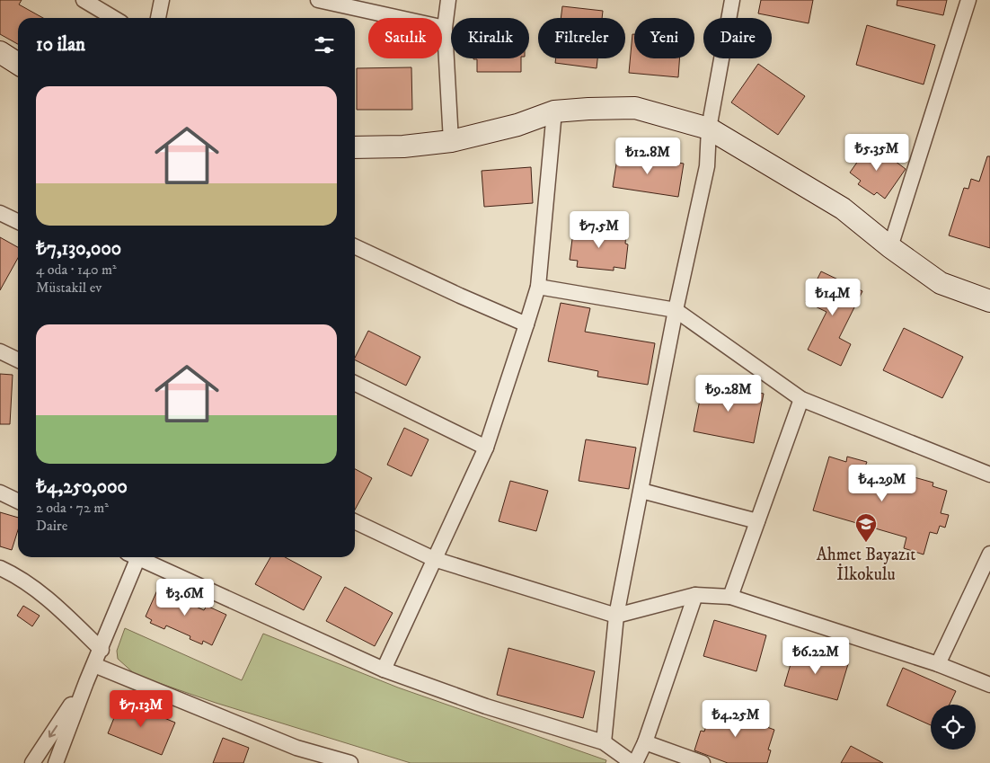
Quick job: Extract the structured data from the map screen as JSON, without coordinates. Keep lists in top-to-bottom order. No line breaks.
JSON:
{"places":{"school or university":["Ahmet Bayazıt İlkokulu"]},"page":{"chip":["Satılık","Kiralık","Filtreler","Yeni","Daire"],"heading":"10 ilan","list":[{"name":"₺7,130,000","note":"4 oda · 140 m² · Müstakil ev"},{"name":"₺4,250,000","note":"2 oda · 72 m² · Daire"}],"price":["₺5.35M","₺12.8M","₺7.5M","₺14M","₺9.28M","₺4.29M","₺3.6M","₺6.22M","₺7.13M","₺4.25M"]}}
